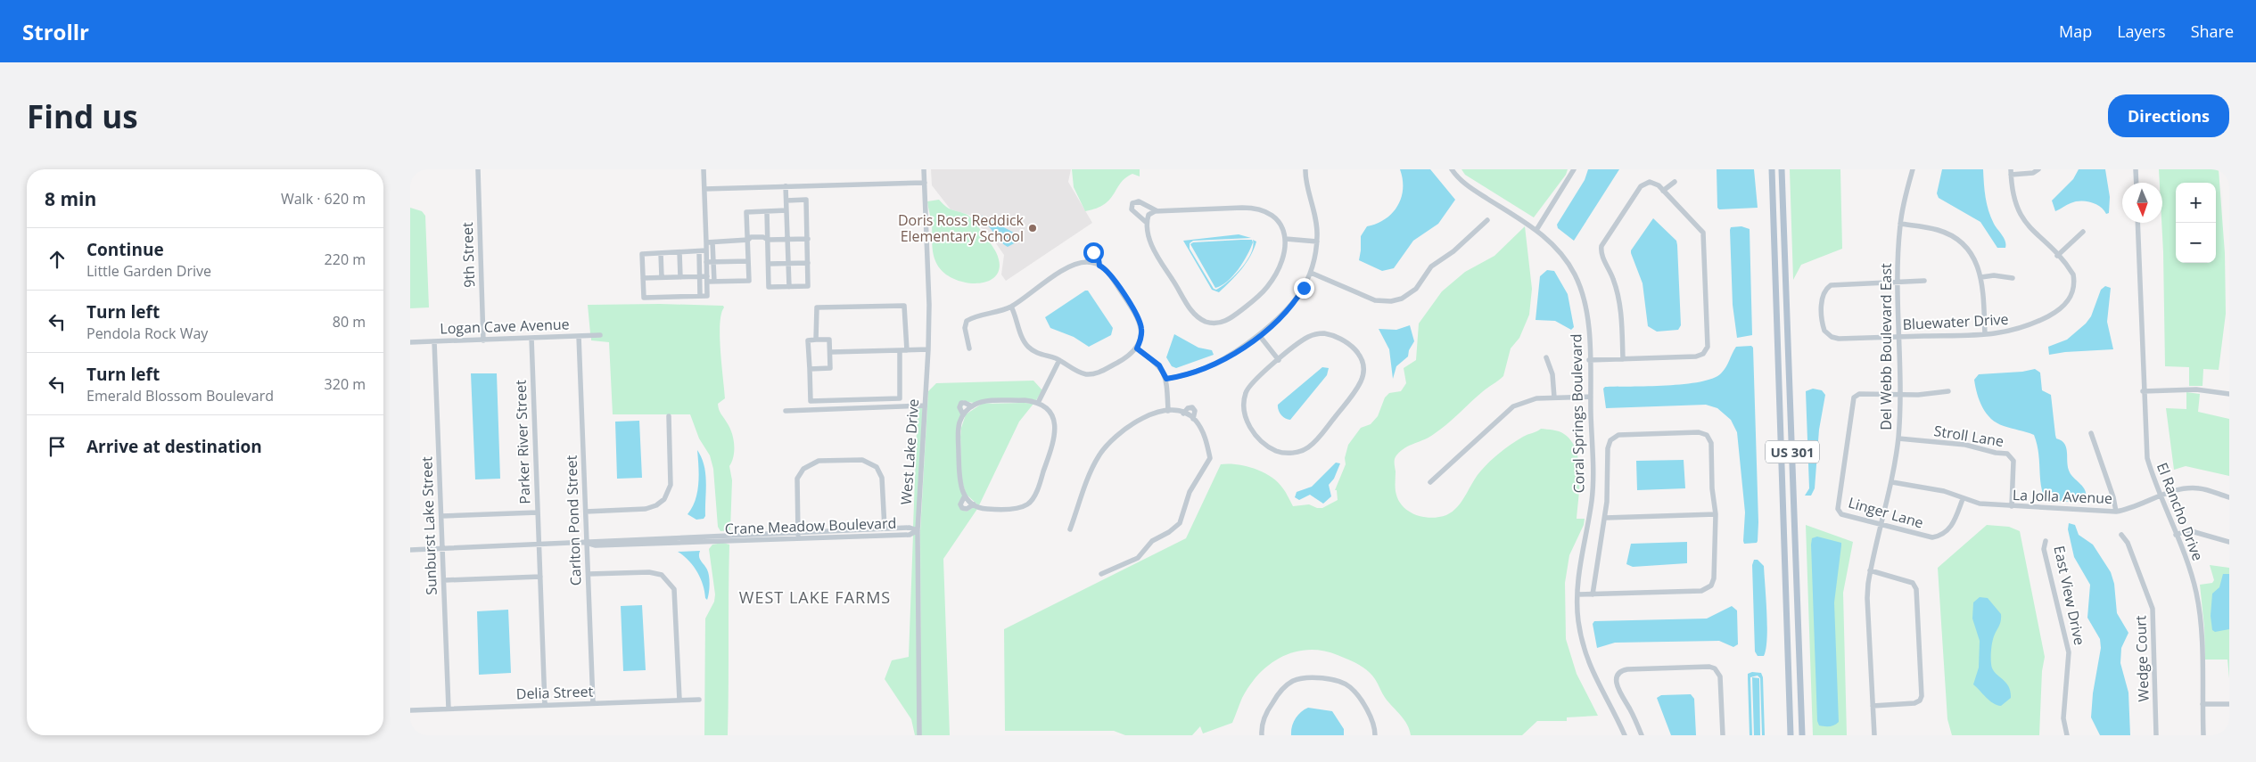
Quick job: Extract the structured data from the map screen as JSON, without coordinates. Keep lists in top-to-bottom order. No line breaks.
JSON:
{"streets":{"main road":["US 301"],"street":["9th Street","Bluewater Drive","Logan Cave Avenue","Del Webb Boulevard East","Coral Springs Boulevard","Stroll Lane","Parker River Street","West Lake Drive","La Jolla Avenue","El Rancho Drive","Linger Lane","Carlton Pond Street","Sunburst Lake Street","Crane Meadow Boulevard","East View Drive","Wedge Court","Delia Street"]},"crossings":[["9th Street","Logan Cave Avenue"],["Bluewater Drive","Del Webb Boulevard East"],["Logan Cave Avenue","Parker River Street"],["Logan Cave Avenue","Carlton Pond Street"],["Logan Cave Avenue","Sunburst Lake Street"],["Del Webb Boulevard East","Stroll Lane"],["Del Webb Boulevard East","La Jolla Avenue"],["Del Webb Boulevard East","Linger Lane"],["Stroll Lane","La Jolla Avenue"],["Parker River Street","Crane Meadow Boulevard"],["Parker River Street","Delia Street"],["West Lake Drive","Crane Meadow Boulevard"],["La Jolla Avenue","El Rancho Drive"],["La Jolla Avenue","Linger Lane"],["Carlton Pond Street","Crane Meadow Boulevard"],["Carlton Pond Street","Delia Street"],["Sunburst Lake Street","Crane Meadow Boulevard"],["Sunburst Lake Street","Delia Street"]],"districts":["WEST LAKE FARMS"],"places":["Doris Ross Reddick Elementary School"],"north":"bottom","page":{"header":"Strollr","nav":["Map","Layers","Share"],"buttons":"Directions","title":"Find us","heading":["8 min","Walk · 620 m"],"map_buttons":["+","−"],"list":[["Continue","Little Garden Drive","220 m"],["Turn left","Pendola Rock Way","80 m"],["Turn left","Emerald Blossom Boulevard","320 m"],"Arrive at destination"]}}
